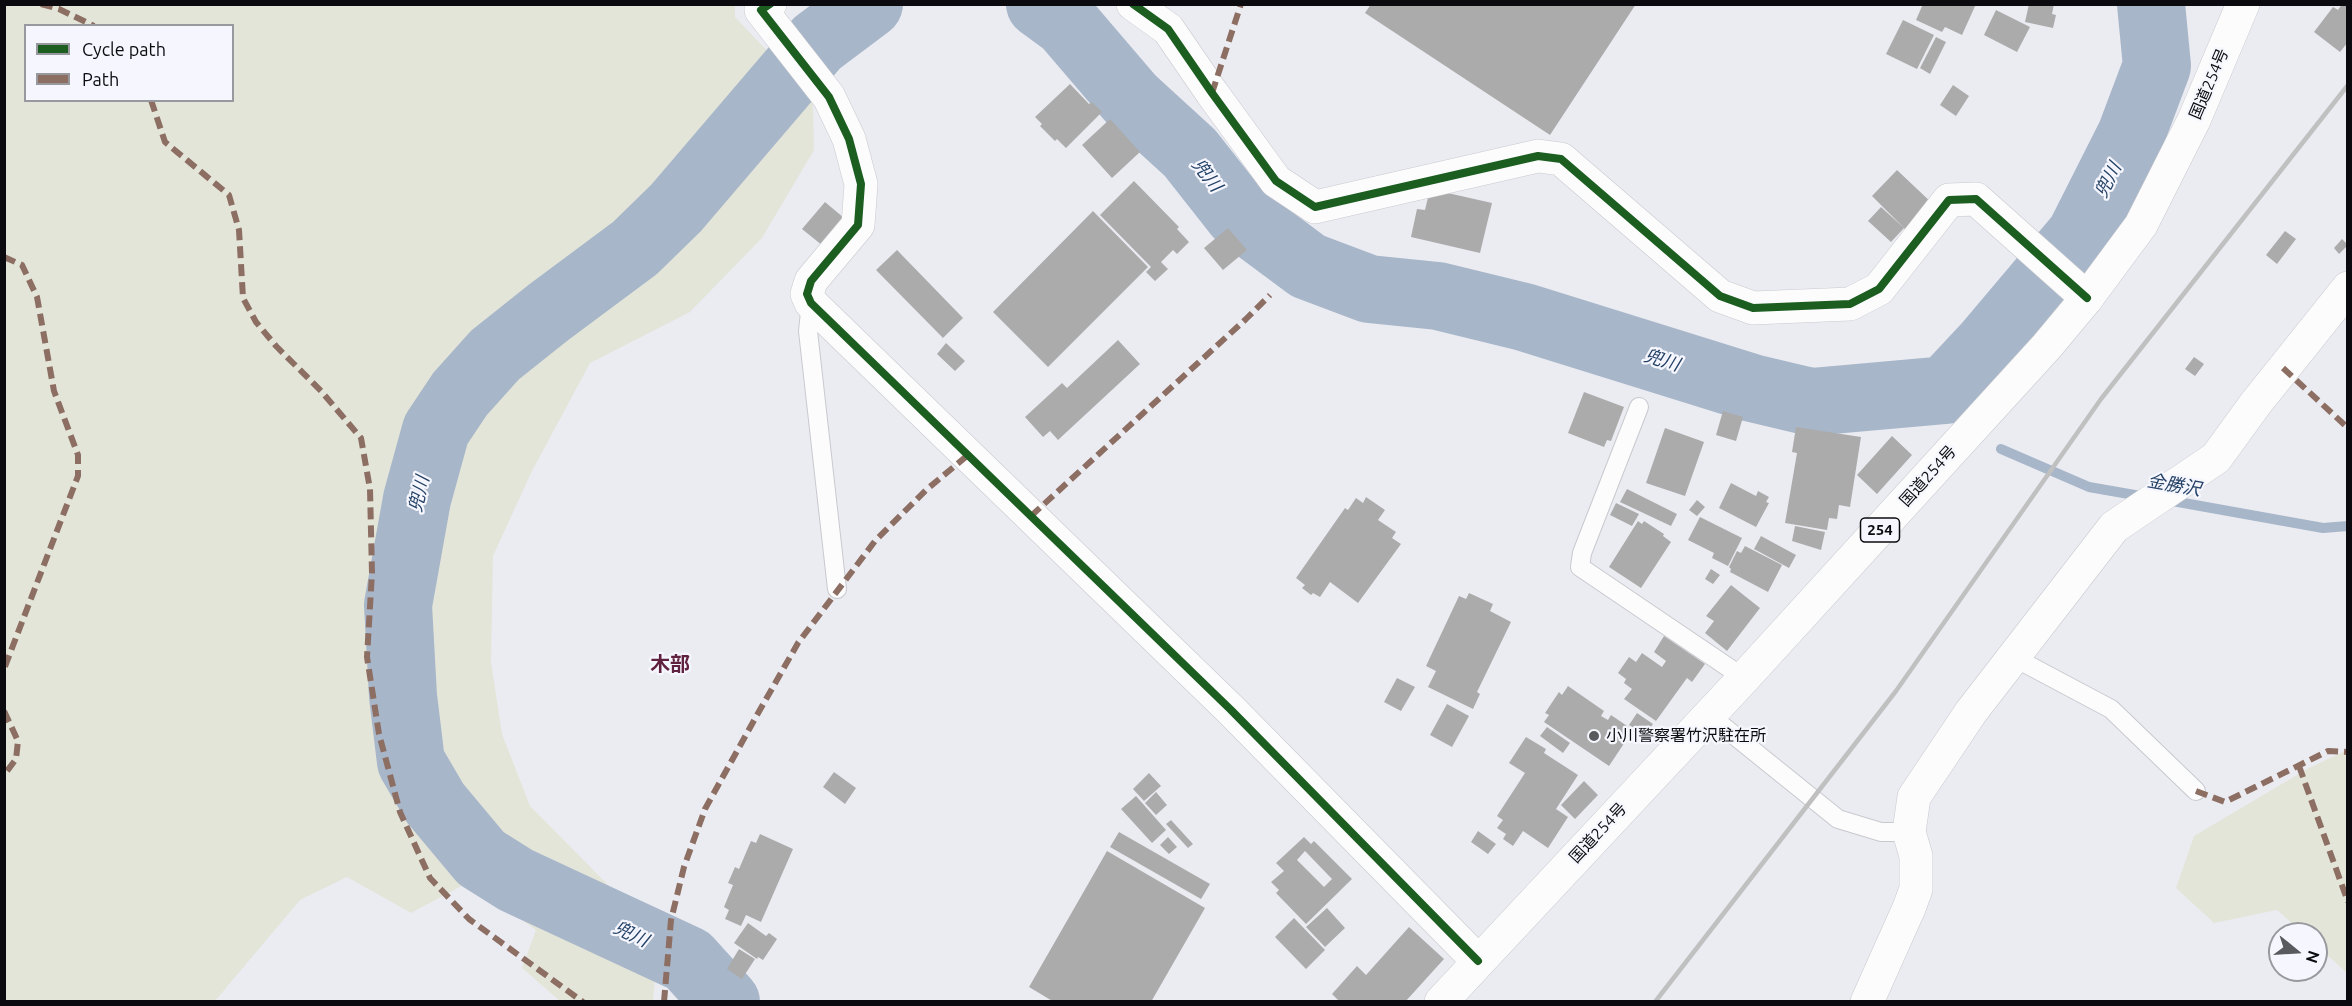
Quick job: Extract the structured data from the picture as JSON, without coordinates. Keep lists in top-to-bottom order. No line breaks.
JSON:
{"streets":{"main road":["国道254号","254"]},"districts":["木部"],"water":["兜川","金勝沢"],"places":["小川警察署竹沢駐在所"],"legend":["Cycle path","Path"],"north":"right"}
